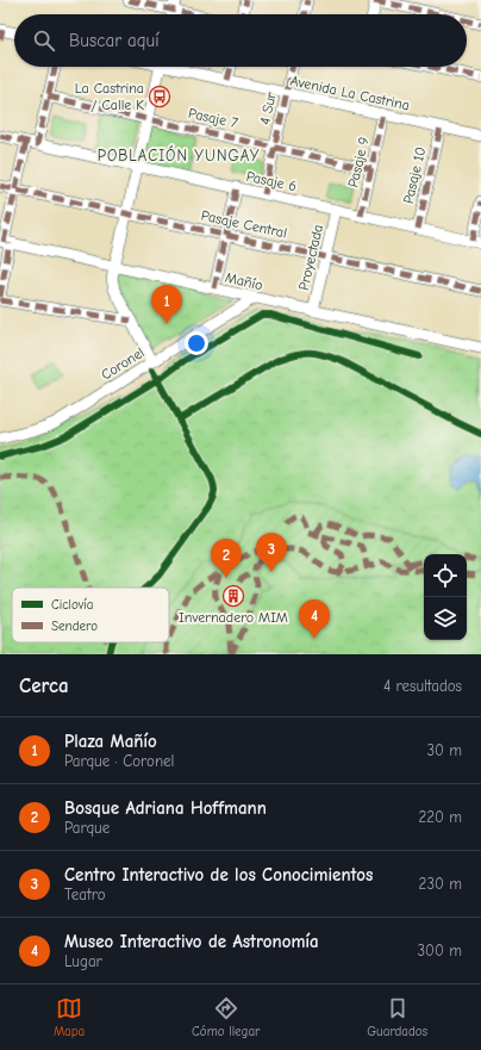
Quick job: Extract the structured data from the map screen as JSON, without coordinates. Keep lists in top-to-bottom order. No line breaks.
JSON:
{"streets":{"street":["Avenida La Castrina","4 Sur","Pasaje 7","Pasaje 9","Pasaje 10","Pasaje 6","Pasaje Central","Proyectada","Mañío","Coronel"]},"crossings":[["Avenida La Castrina","4 Sur"],["Avenida La Castrina","Pasaje 9"],["Avenida La Castrina","Pasaje 10"],["4 Sur","Pasaje 7"],["4 Sur","Pasaje 6"],["Pasaje 7","Pasaje 9"],["Pasaje 9","Pasaje 6"],["Pasaje 10","Pasaje 6"],["Pasaje 6","Proyectada"],["Pasaje Central","Proyectada"],["Proyectada","Mañío"],["Mañío","Coronel"]],"districts":["POBLACIÓN YUNGAY"],"places":{"bus stop":["La Castrina / Calle K"],"building":["Invernadero MIM"]},"legend":["Ciclovía","Sendero"],"page":{"search":"Buscar aquí","pins":["1","3","2","4"],"heading":["Cerca","4 resultados"],"list":[{"mark":"1","name":"Plaza Mañío","note":"Parque · Coronel","value":"30 m"},{"mark":"2","name":"Bosque Adriana Hoffmann","note":"Parque","value":"220 m"},{"mark":"3","name":"Centro Interactivo de los Conocimientos","note":"Teatro","value":"230 m"},{"mark":"4","name":"Museo Interactivo de Astronomía","note":"Lugar","value":"300 m"}],"nav":["Mapa","Cómo llegar","Guardados"]}}
